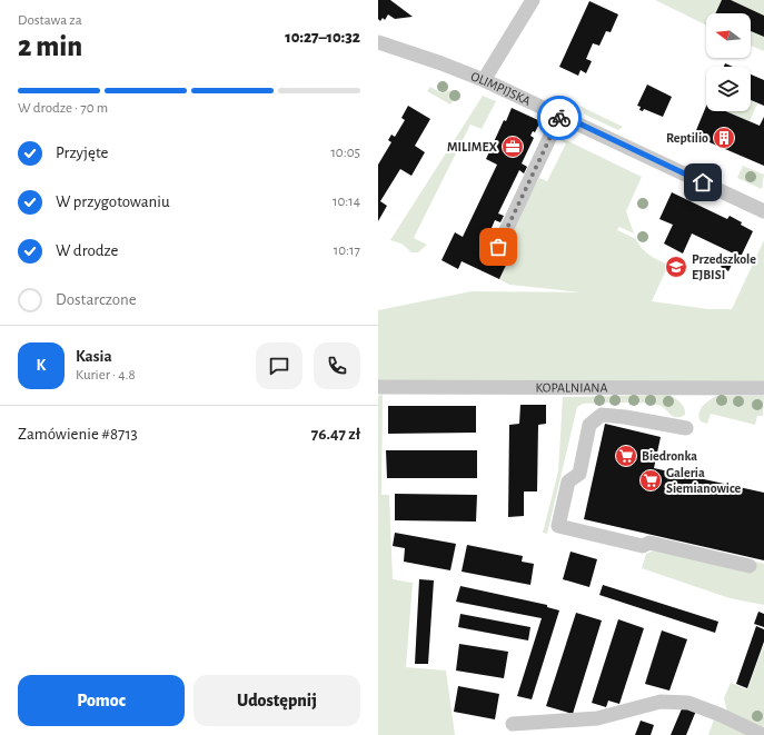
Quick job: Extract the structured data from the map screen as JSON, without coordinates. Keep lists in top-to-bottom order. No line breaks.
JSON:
{"streets":{"street":["OLIMPIJSKA","KOPALNIANA"]},"places":{"building":["Reptilio"],"office":["MILIMEX"],"school or university":["Przedszkole EJBISI"],"supermarket":["Biedronka","Galeria Siemianowice"]},"north":"left","page":{"heading":["2 min","Dostawa za","10:27–10:32"],"panel":["Kasia","Kurier · 4.8","Zamówienie #8713","76.47 zł"],"bar":"W drodze · 70 m","list":[["Przyjęte","10:05"],["W przygotowaniu","10:14"],["W drodze","10:17"],"Dostarczone"],"round":"K","buttons":["Pomoc","Udostępnij"]}}
